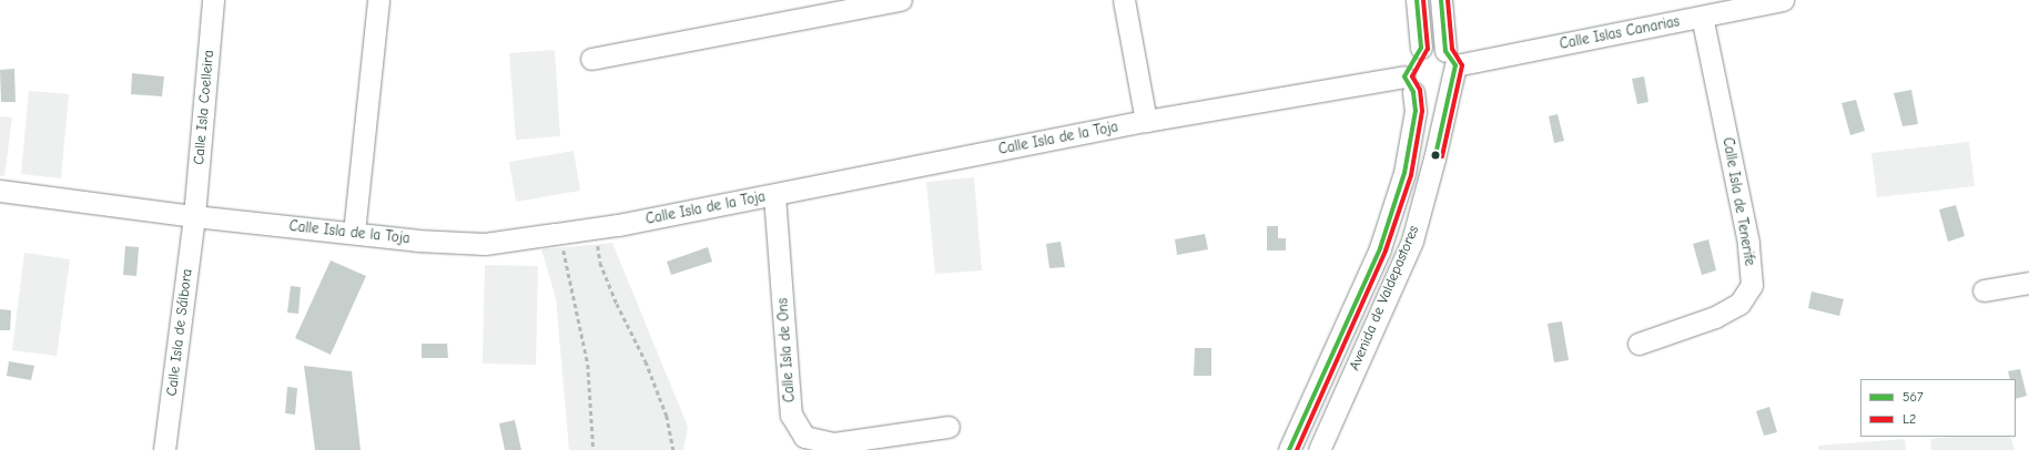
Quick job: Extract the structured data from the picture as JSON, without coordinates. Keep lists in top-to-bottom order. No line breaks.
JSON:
{"streets":{"street":["Calle Islas Canarias","Calle Isla Coelleira","Calle Isla de la Toja","Calle Isla de Tenerife","Avenida de Valdepastores","Calle Isla de Sálbora","Calle Isla de Ons"]},"crossings":[["Calle Islas Canarias","Calle Isla de Tenerife"],["Calle Islas Canarias","Avenida de Valdepastores"],["Calle Isla Coelleira","Calle Isla de la Toja"],["Calle Isla Coelleira","Calle Isla de Sálbora"],["Calle Isla de la Toja","Avenida de Valdepastores"],["Calle Isla de la Toja","Calle Isla de Sálbora"],["Calle Isla de la Toja","Calle Isla de Ons"]],"lines":["transit line 567","transit line L2"],"legend":["567","L2"]}
